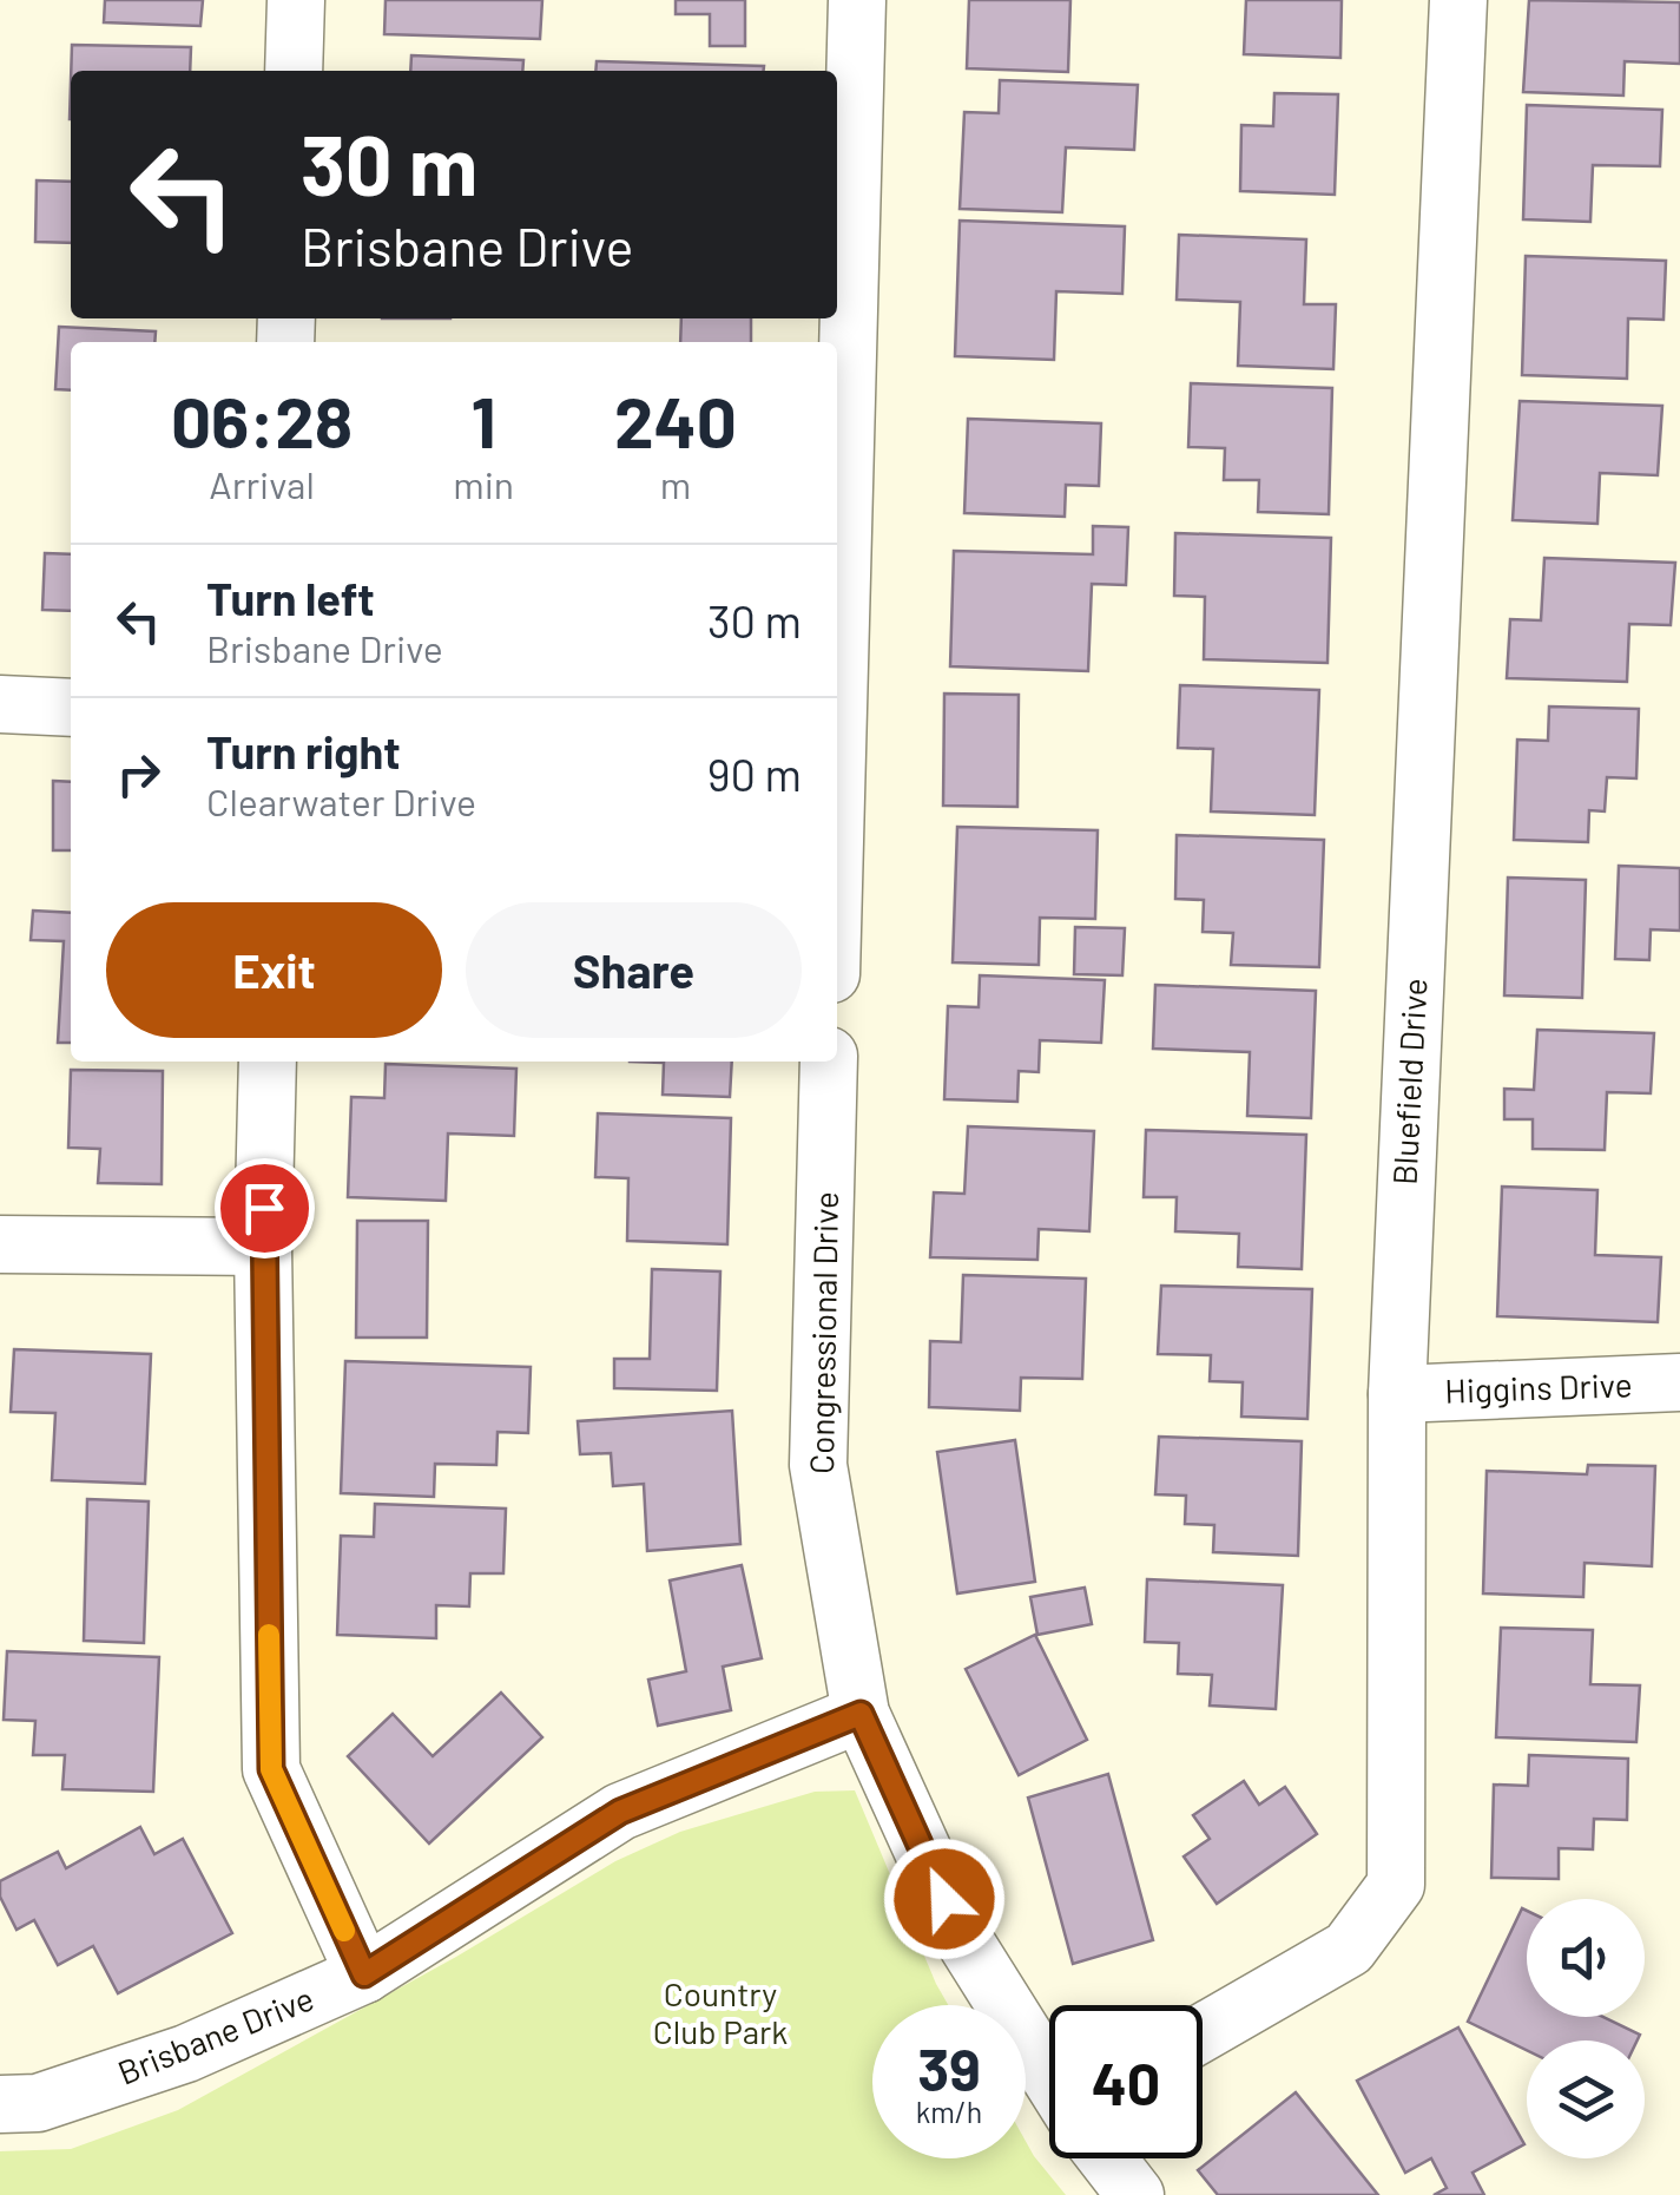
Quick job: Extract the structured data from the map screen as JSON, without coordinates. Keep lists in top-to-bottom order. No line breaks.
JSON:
{"streets":{"street":["Bluefield Drive","Congressional Drive","Higgins Drive","Brisbane Drive"]},"crossings":[["Bluefield Drive","Higgins Drive"],["Congressional Drive","Brisbane Drive"]],"parks":["Country Club Park"],"page":{"turn":["30 m","Brisbane Drive"],"eta":["06:28","Arrival","1","min","240","m"],"list":[{"name":"Turn left","note":"Brisbane Drive","value":"30 m"},{"name":"Turn right","note":"Clearwater Drive","value":"90 m"}],"buttons":["Exit","Share"],"speed":"39 km/h","limit":"40"}}
